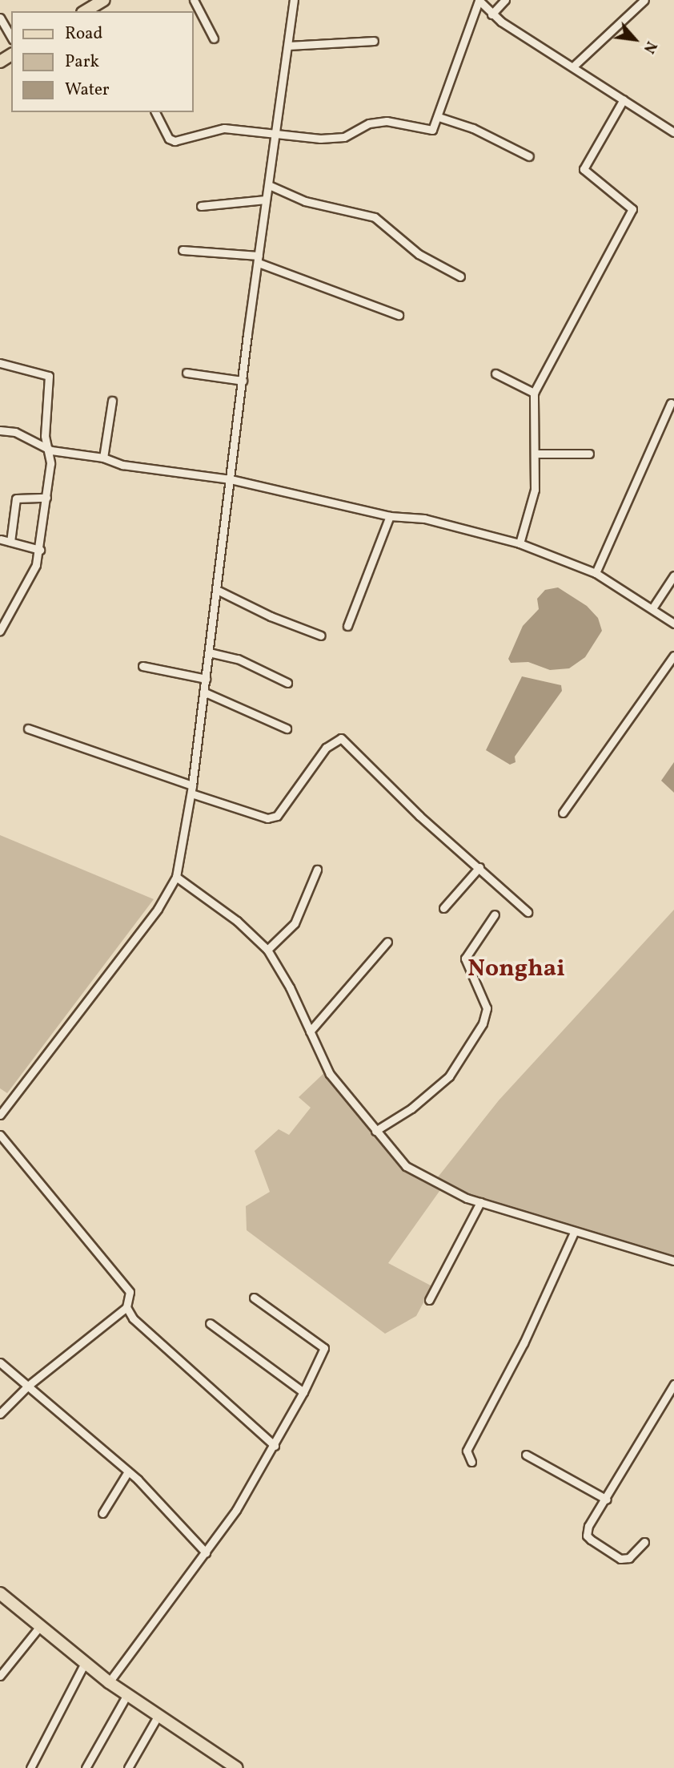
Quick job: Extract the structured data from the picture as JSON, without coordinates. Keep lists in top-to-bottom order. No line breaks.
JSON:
{"districts":["Nonghai"],"legend":["Road","Park","Water"],"north":"bottom right"}
